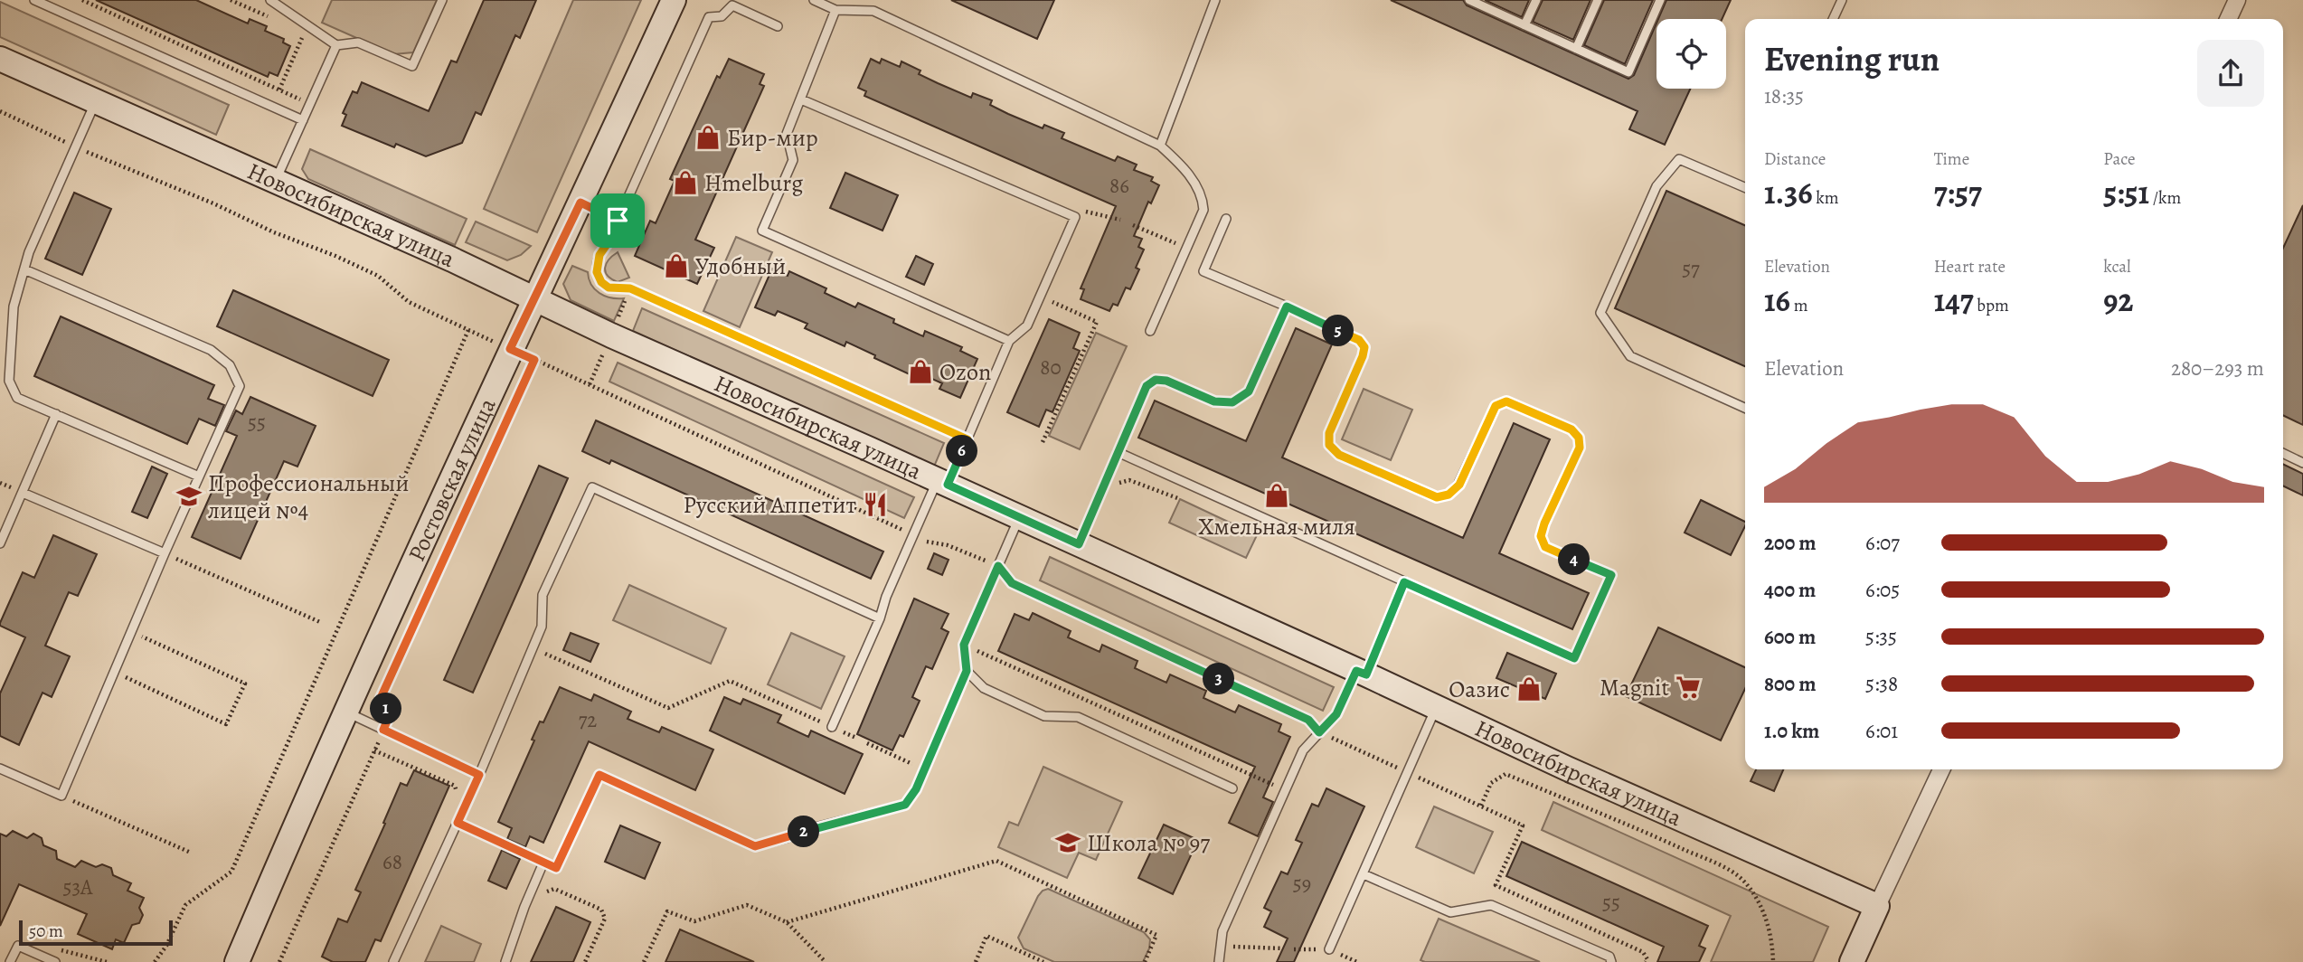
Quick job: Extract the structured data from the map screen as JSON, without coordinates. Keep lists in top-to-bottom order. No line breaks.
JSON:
{"streets":{"street":["Новосибирская улица","Ростовская улица"]},"crossings":[["Новосибирская улица","Ростовская улица"]],"places":{"shop":["Бир-мир","Hmelburg","Удобный","Ozon","Хмельная миля","Оазис"],"school or university":["Профессиональный лицей №4","Школа № 97"],"restaurant":["Русский Аппетит"],"supermarket":["Magnit"]},"house_numbers":["86","57","80","55","72","68","59","53А","55"],"scale_bar":"50 m","page":{"heading":["Evening run","18:35"],"stats":[["Distance","1.36 km"],["Time","7:57"],["Pace","5:51 /km"],["Elevation","16 m"],["Heart rate","147 bpm"],["kcal","92"]],"pins":["5","6","4","3","1","2"],"chart":["Elevation","280–293 m"],"list":[{"name":"200 m","note":"6:07"},{"name":"400 m","note":"6:05"},{"name":"600 m","note":"5:35"},{"name":"800 m","note":"5:38"},{"name":"1.0 km","note":"6:01"}],"scale":"50 m"}}
